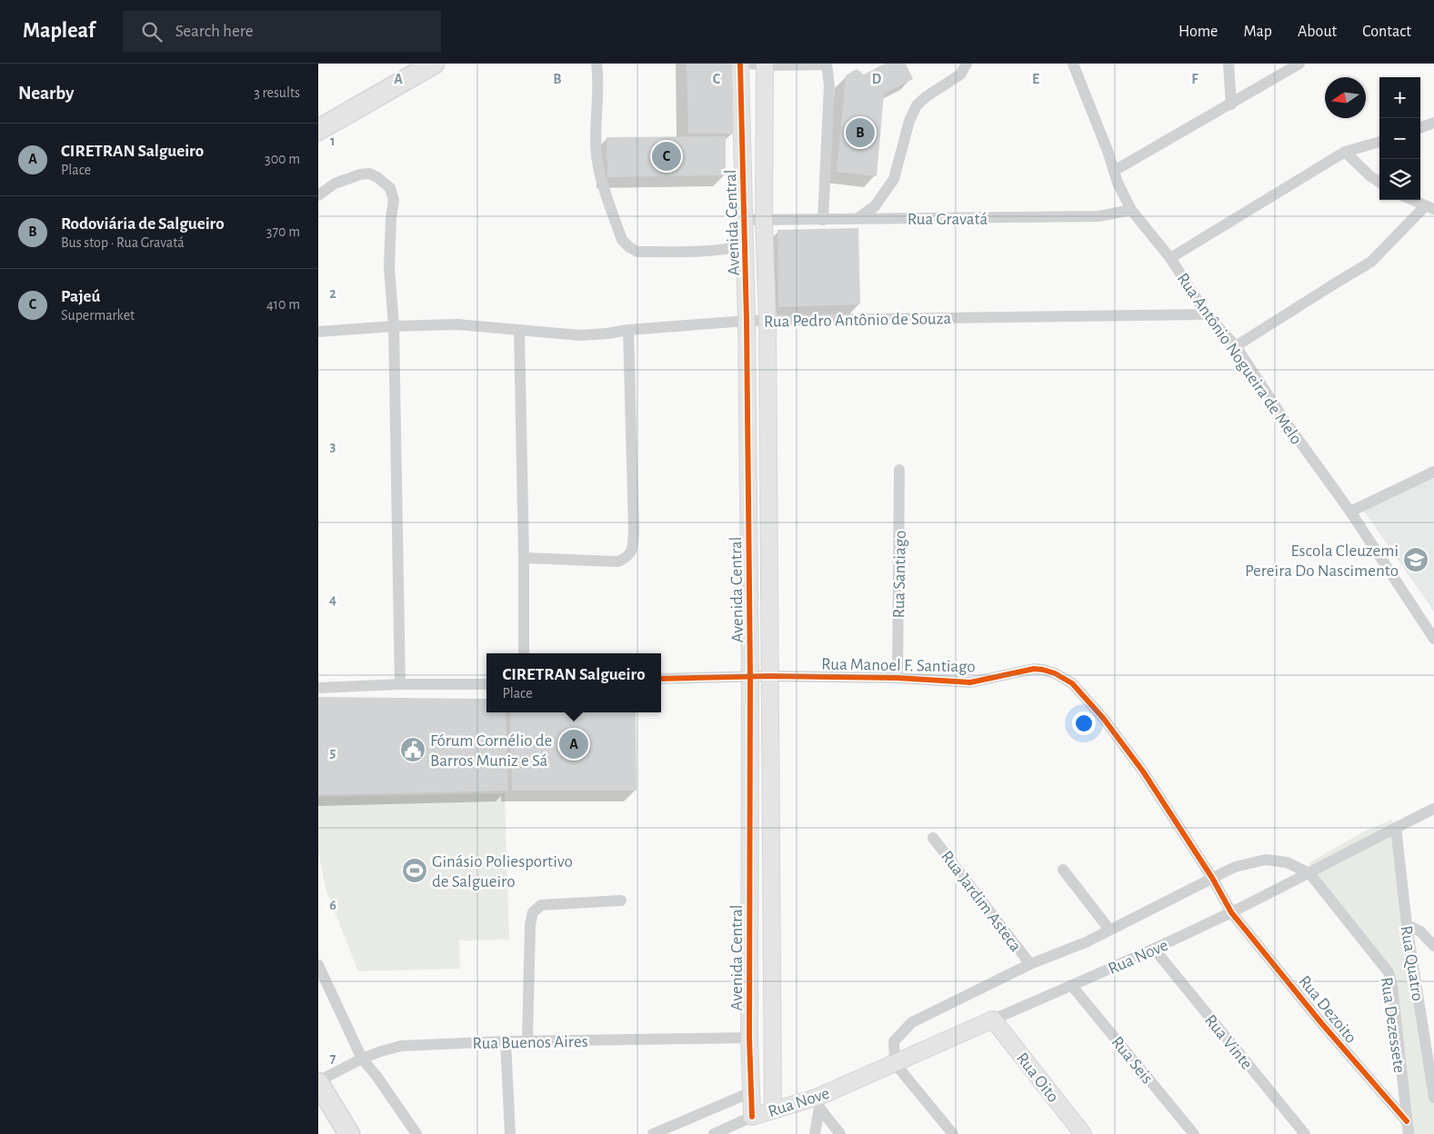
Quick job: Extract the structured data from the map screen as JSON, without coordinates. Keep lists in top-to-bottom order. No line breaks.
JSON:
{"streets":{"street":["Rua Gravatá","Avenida Central","Rua Pedro Antônio de Souza","Rua Antônio Nogueira de Melo","Rua Santiago","Rua Manoel F. Santiago","Rua Jardim Asteca","Rua Nove","Rua Quatro","Rua Dezoito","Rua Dezessete","Rua Buenos Aires","Rua Vinte","Rua Seis","Rua Oito"]},"crossings":[["Rua Gravatá","Avenida Central"],["Rua Gravatá","Rua Antônio Nogueira de Melo"],["Avenida Central","Rua Pedro Antônio de Souza"],["Avenida Central","Rua Manoel F. Santiago"],["Avenida Central","Rua Nove"],["Avenida Central","Rua Buenos Aires"],["Rua Pedro Antônio de Souza","Rua Antônio Nogueira de Melo"],["Rua Santiago","Rua Manoel F. Santiago"],["Rua Manoel F. Santiago","Rua Nove"],["Rua Manoel F. Santiago","Rua Dezoito"],["Rua Jardim Asteca","Rua Nove"],["Rua Nove","Rua Quatro"],["Rua Nove","Rua Dezoito"],["Rua Nove","Rua Dezessete"],["Rua Nove","Rua Vinte"],["Rua Nove","Rua Seis"],["Rua Nove","Rua Oito"],["Rua Dezoito","Rua Dezessete"]],"places":{"school or university":["Escola Cleuzemi Pereira Do Nascimento"],"public building":["Fórum Cornélio de Barros Muniz e Sá"],"sports":["Ginásio Poliesportivo de Salgueiro"]},"north":"left","page":{"header":"Mapleaf","search":"Search here","nav":["Home","Map","About","Contact"],"heading":["Nearby","3 results"],"map_buttons":["+","−"],"pins":["B","C","A"],"list":[{"mark":"A","name":"CIRETRAN Salgueiro","note":"Place","value":"300 m"},{"mark":"B","name":"Rodoviária de Salgueiro","note":"Bus stop · Rua Gravatá","value":"370 m"},{"mark":"C","name":"Pajeú","note":"Supermarket","value":"410 m"}],"popup":["CIRETRAN Salgueiro","Place"]},"grid":{"columns":["A","B","C","D","E","F"],"rows":["1","2","3","4","5","6","7"]}}
